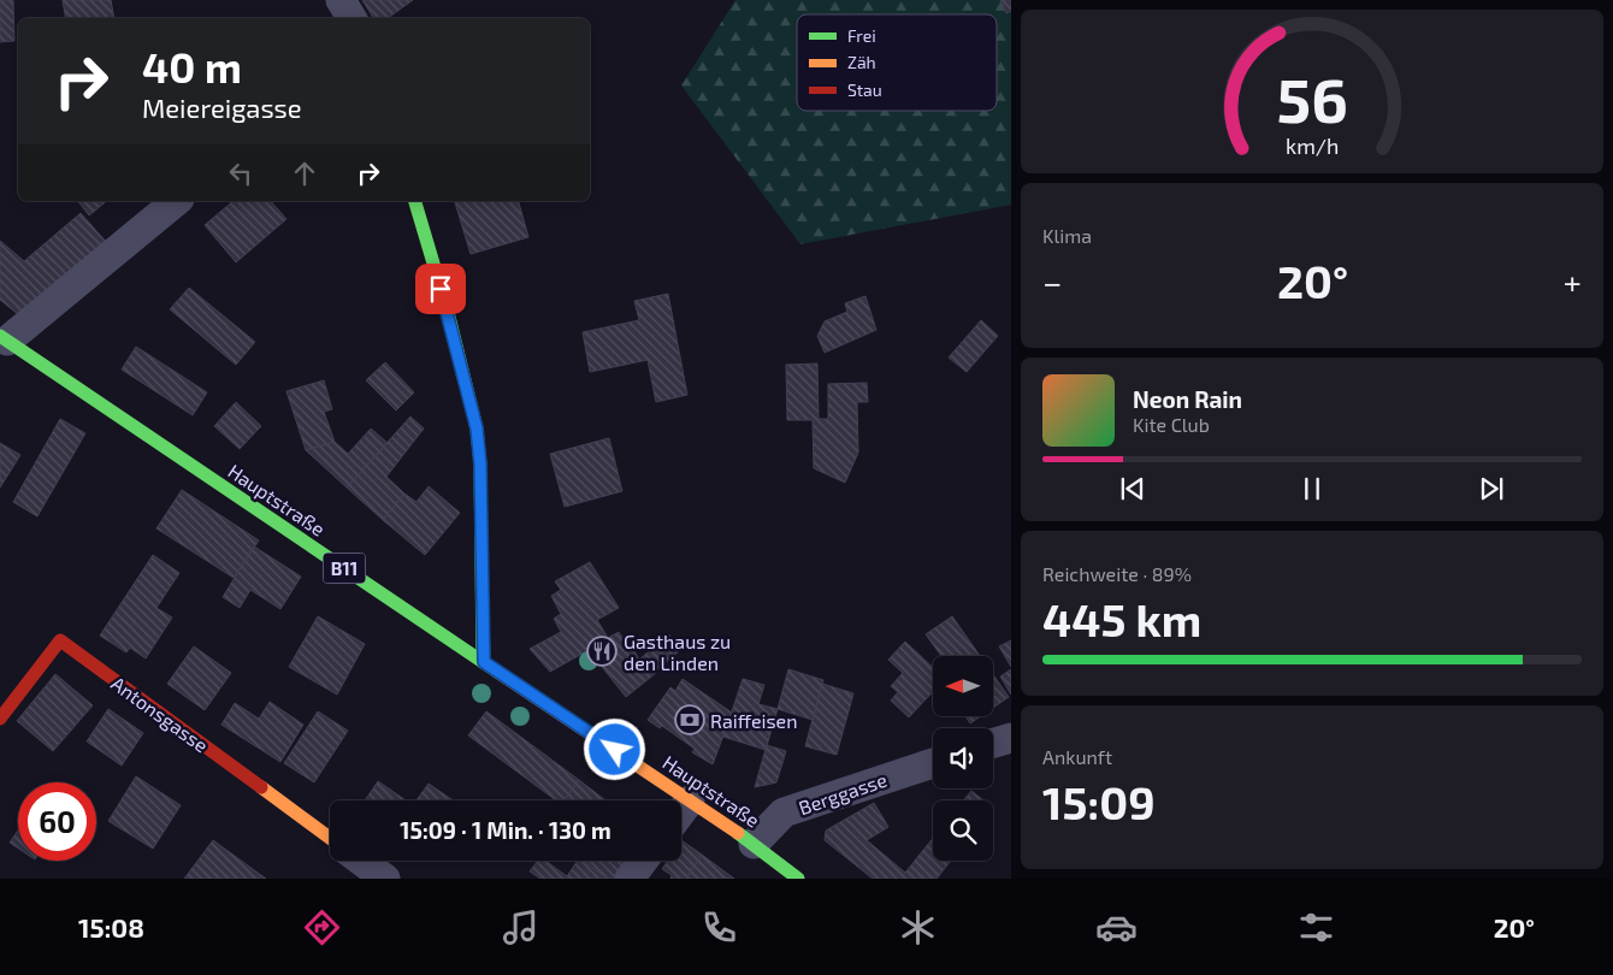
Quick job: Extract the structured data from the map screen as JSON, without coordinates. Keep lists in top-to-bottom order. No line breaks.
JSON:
{"streets":{"main road":["Hauptstraße","B11","Antonsgasse"],"street":["Berggasse"]},"crossings":[["Hauptstraße","Berggasse"]],"places":{"restaurant":["Gasthaus zu den Linden"],"bank":["Raiffeisen"]},"legend":["Frei","Zäh","Stau"],"north":"left","page":{"turn":["40 m","Meiereigasse"],"tile":["Klima",["Reichweite · 89%","445 km"],["Ankunft","15:09"]],"heat":["−","20°","+"],"song":["Neon Rain","Kite Club"],"limit":"60","trip":"15:09 · 1 Min. · 130 m","tabs":["15:08","20°"],"gauge":["56","km/h"]}}
